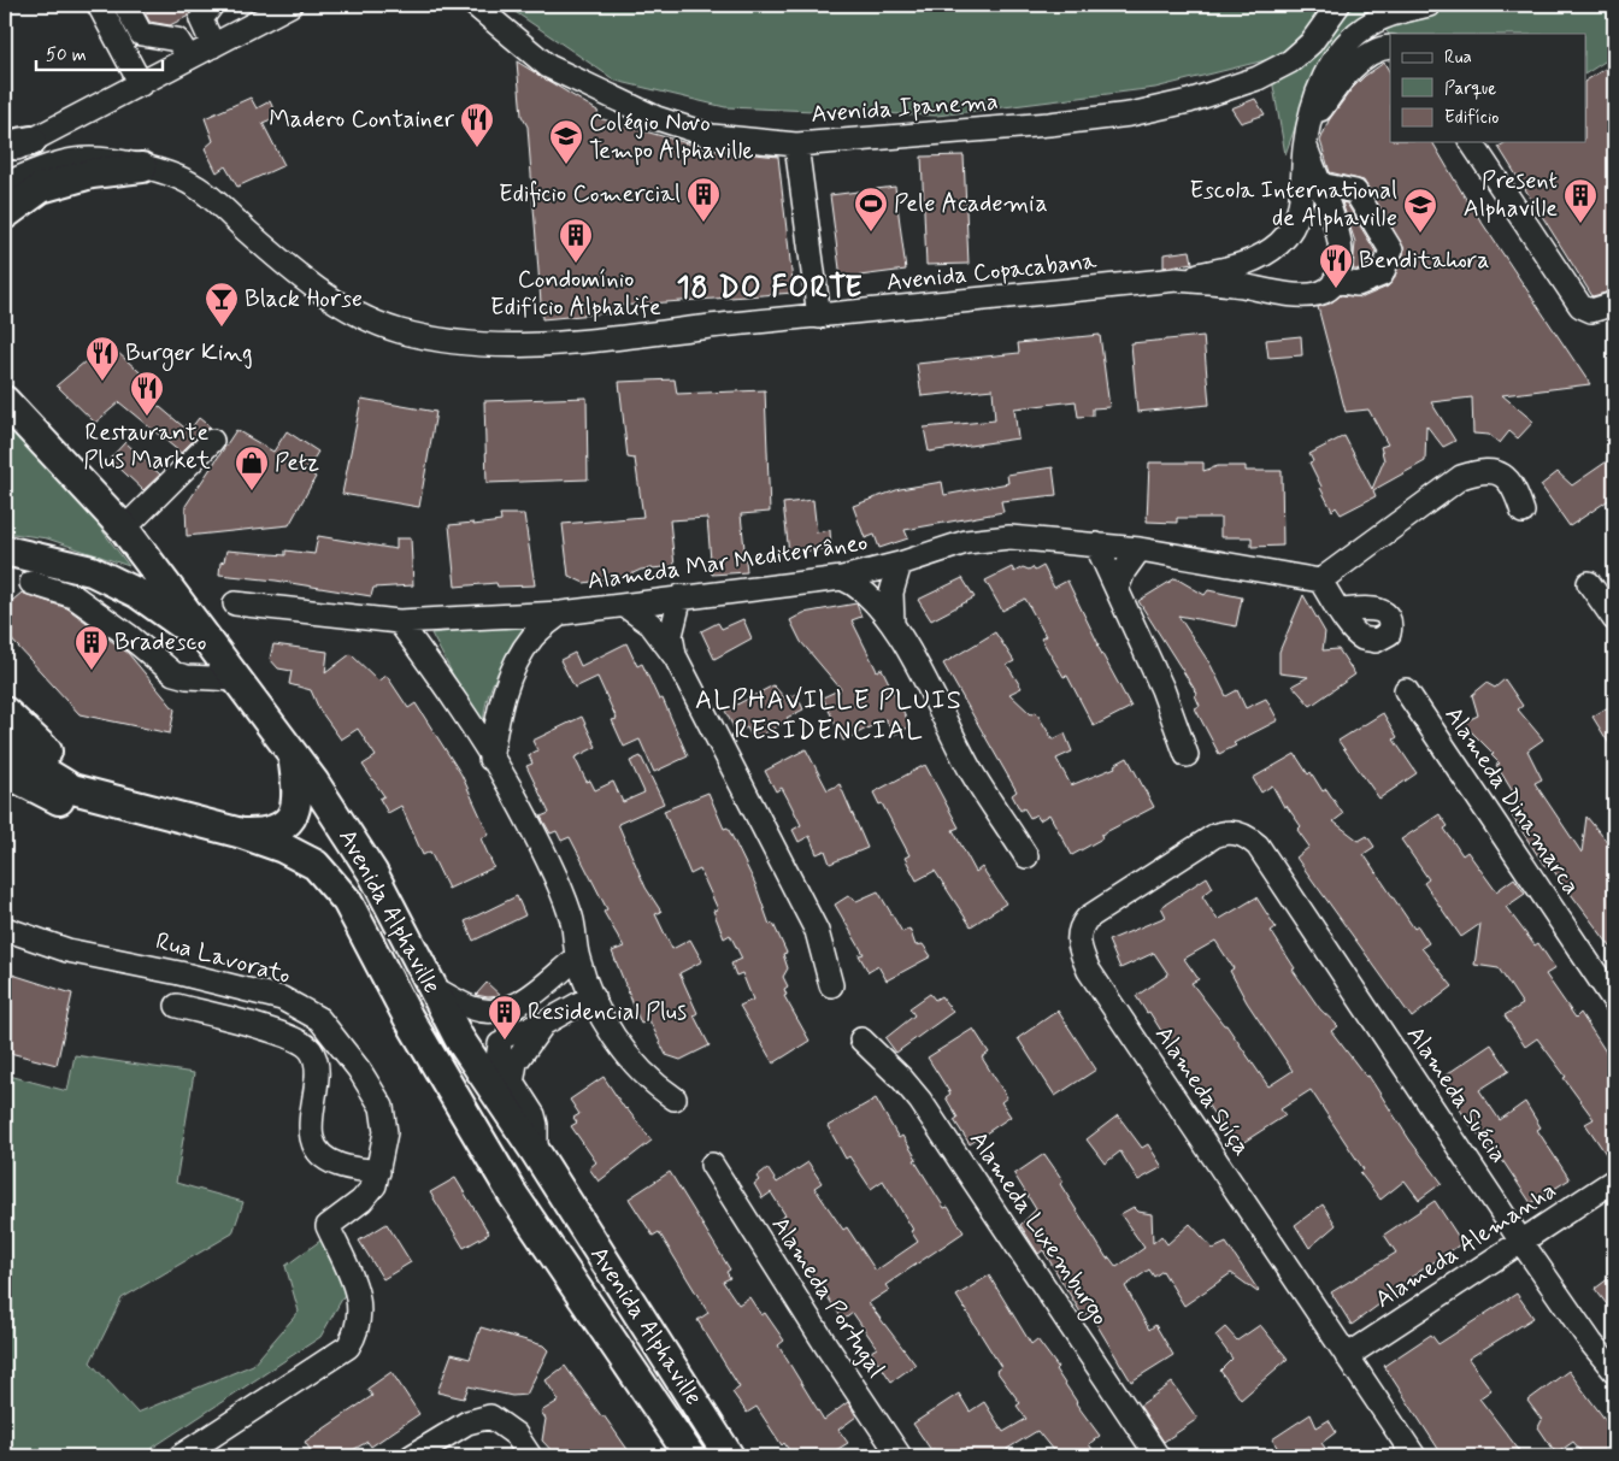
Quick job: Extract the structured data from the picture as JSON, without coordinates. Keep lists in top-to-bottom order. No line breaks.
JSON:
{"streets":{"main road":["Avenida Alphaville"],"street":["Avenida Ipanema","Avenida Copacabana","Alameda Mar Mediterrâneo","Alameda Dinamarca","Rua Lavorato","Alameda Suíça","Alameda Suécia","Alameda Luxemburgo","Alameda Alemanha","Alameda Portugal"]},"crossings":[["Alameda Suíça","Alameda Suécia"],["Alameda Suíça","Alameda Alemanha"],["Alameda Suécia","Alameda Alemanha"]],"districts":["18 DO FORTE","ALPHAVILLE PLUIS RESIDENCIAL"],"places":{"restaurant":["Madero Container","Benditahora","Burger King","Restaurante Plus Market"],"school or university":["Colégio Novo Tempo Alphaville","Escola International de Alphaville"],"building":["Edificio Comercial","Present Alphaville","Condomínio Edifício Alphalife","Bradesco","Residencial Plus"],"sports":["Pele Academia"],"bar":["Black Horse"],"shop":["Petz"]},"legend":["Rua","Parque","Edifício"],"scale_bar":"50 m"}
